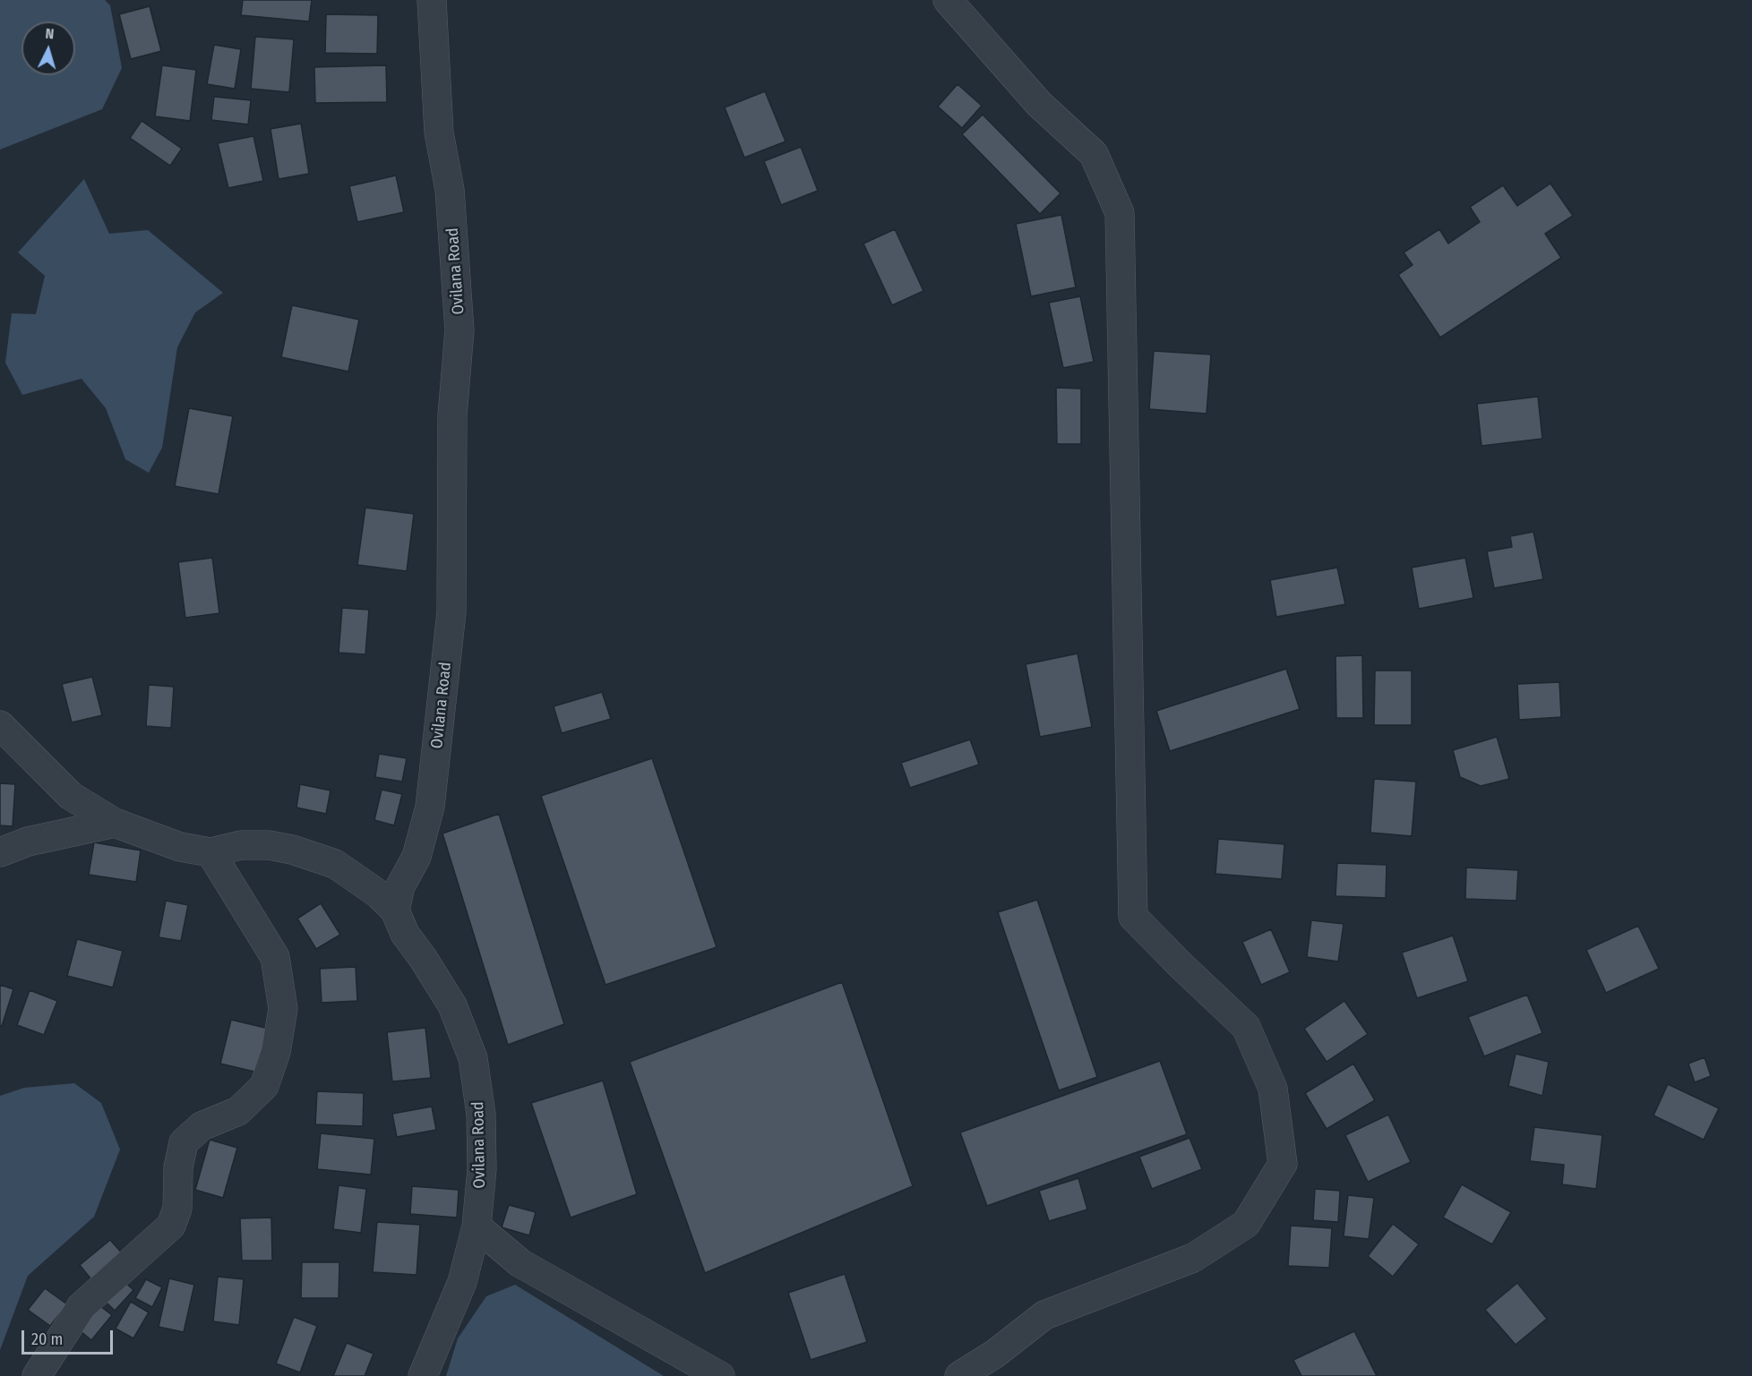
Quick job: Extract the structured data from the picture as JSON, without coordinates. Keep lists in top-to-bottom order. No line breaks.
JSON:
{"streets":{"street":["Ovilana Road"]},"scale_bar":"20 m","north":"top"}
